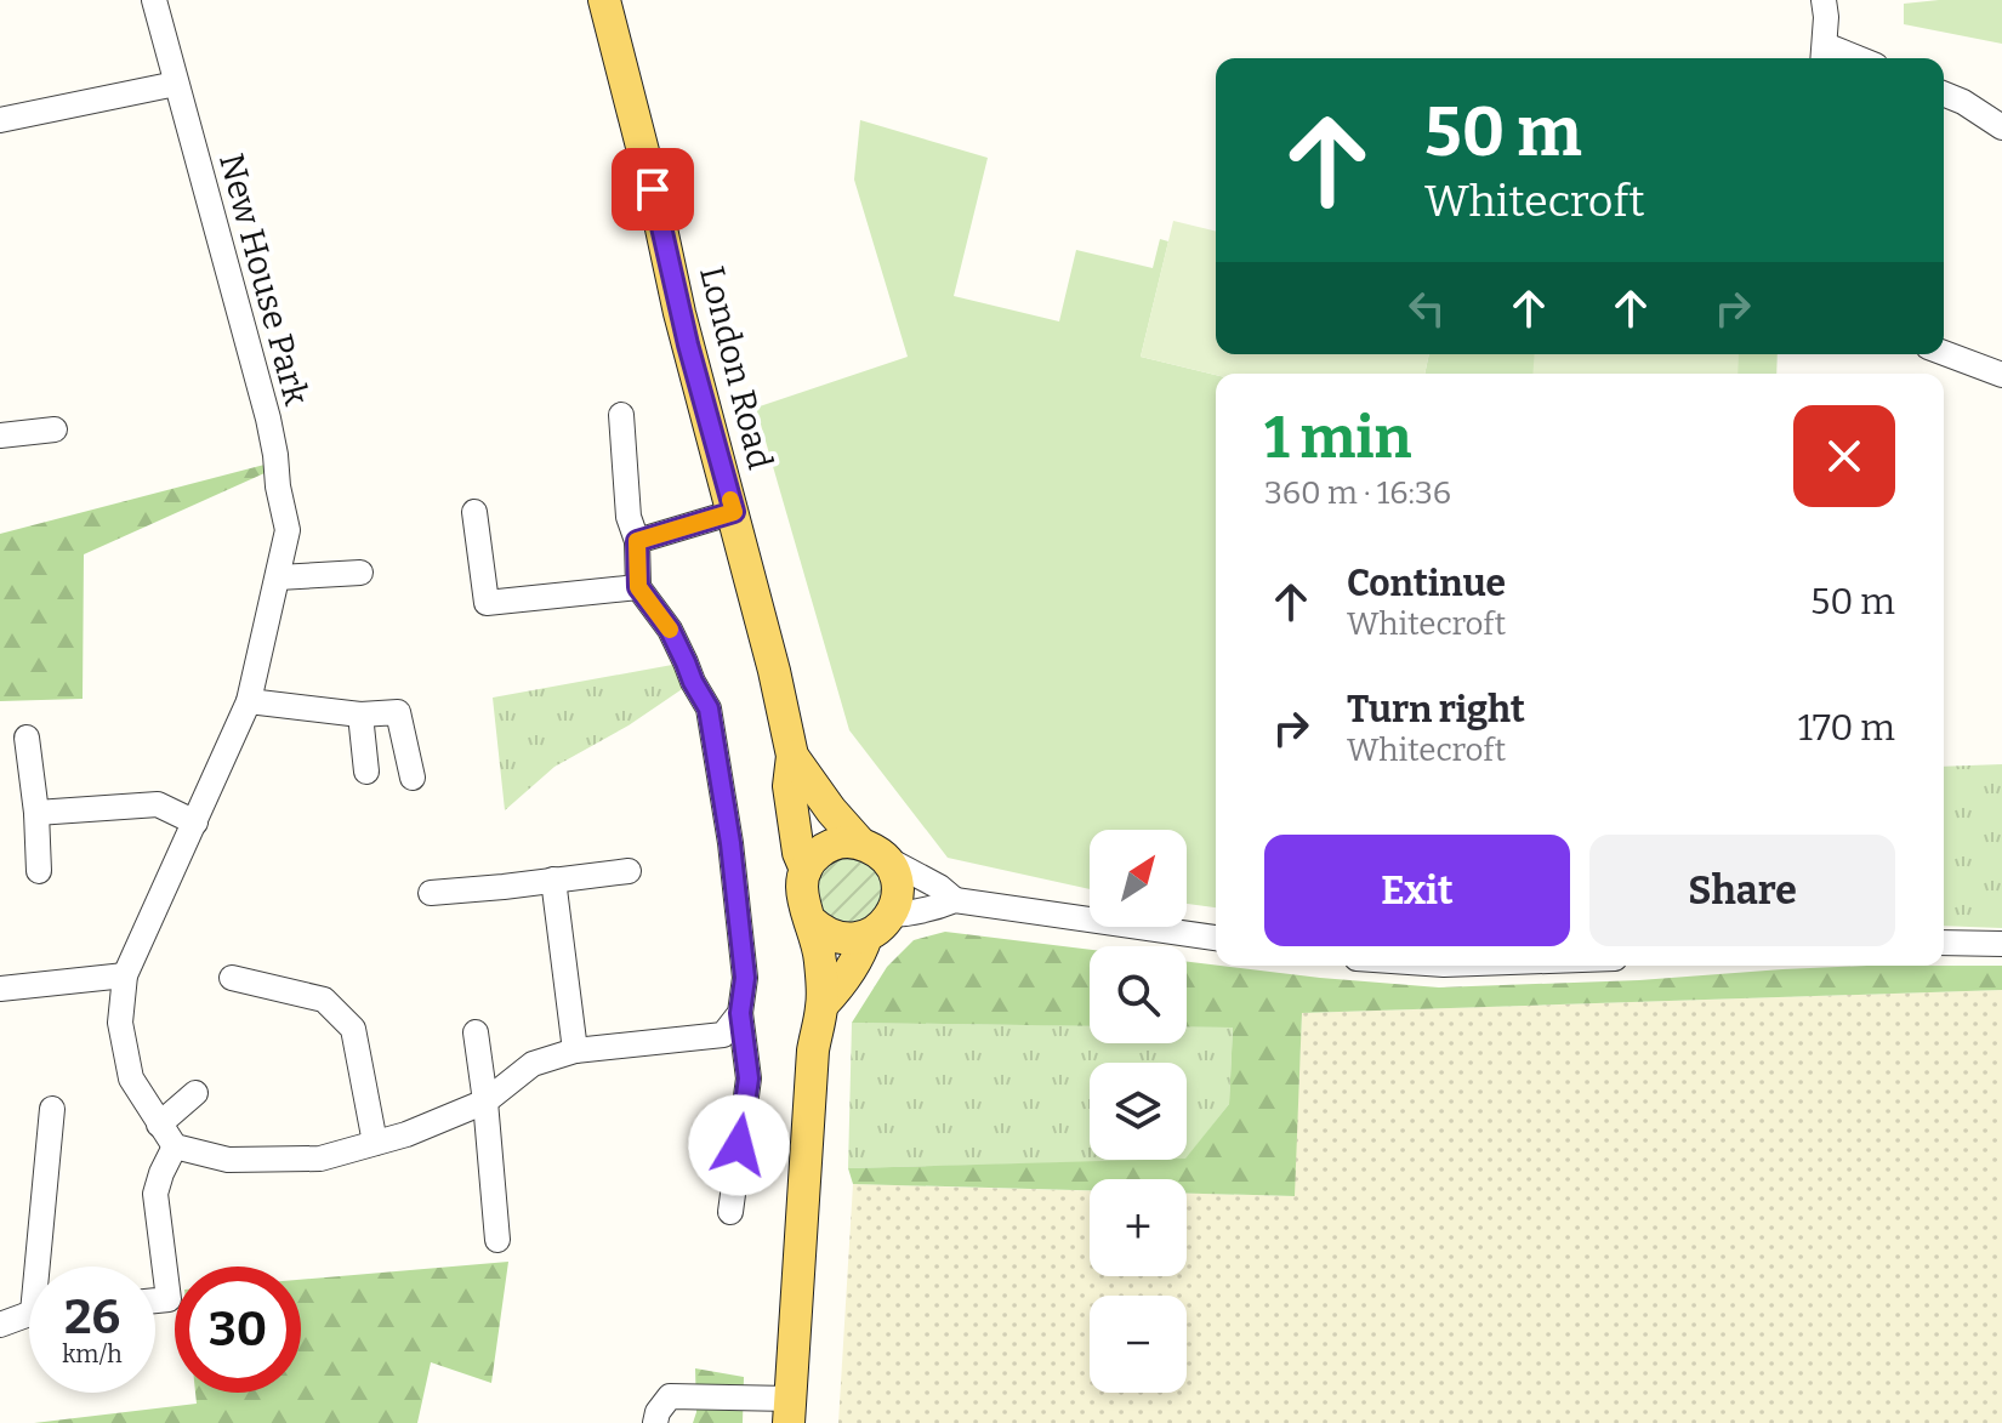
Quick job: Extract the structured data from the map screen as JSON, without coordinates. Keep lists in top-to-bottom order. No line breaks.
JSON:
{"streets":{"main road":["London Road"],"street":["New House Park"]},"north":"top right","page":{"turn":["50 m","Whitecroft"],"heading":["1 min","360 m · 16:36"],"list":[{"name":"Continue","note":"Whitecroft","value":"50 m"},{"name":"Turn right","note":"Whitecroft","value":"170 m"}],"buttons":["Exit","Share"],"map_buttons":["+","−"],"speed":"26 km/h","limit":"30"}}
